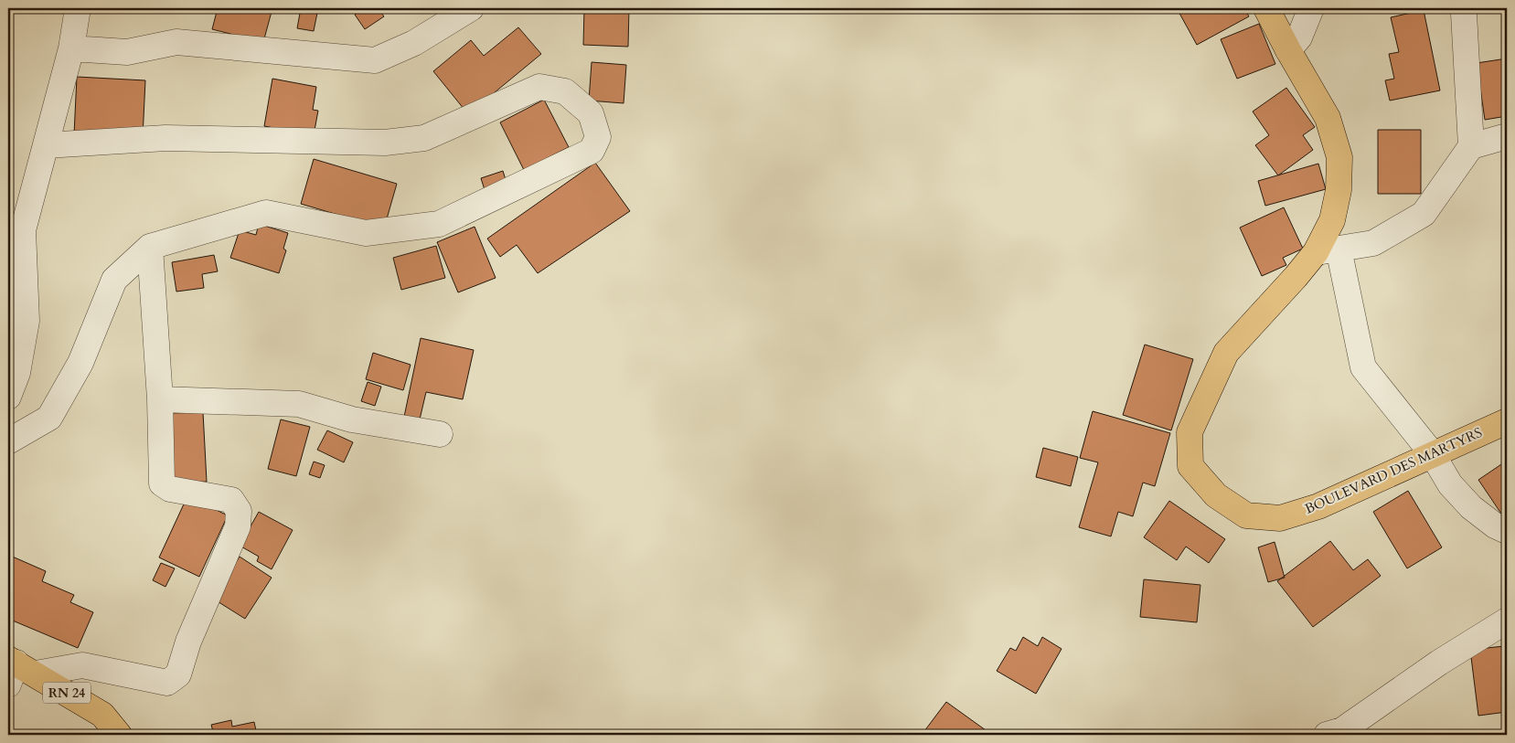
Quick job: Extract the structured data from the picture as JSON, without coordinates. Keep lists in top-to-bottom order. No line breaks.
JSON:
{"streets":{"main road":["BOULEVARD DES MARTYRS","RN 24"]}}
